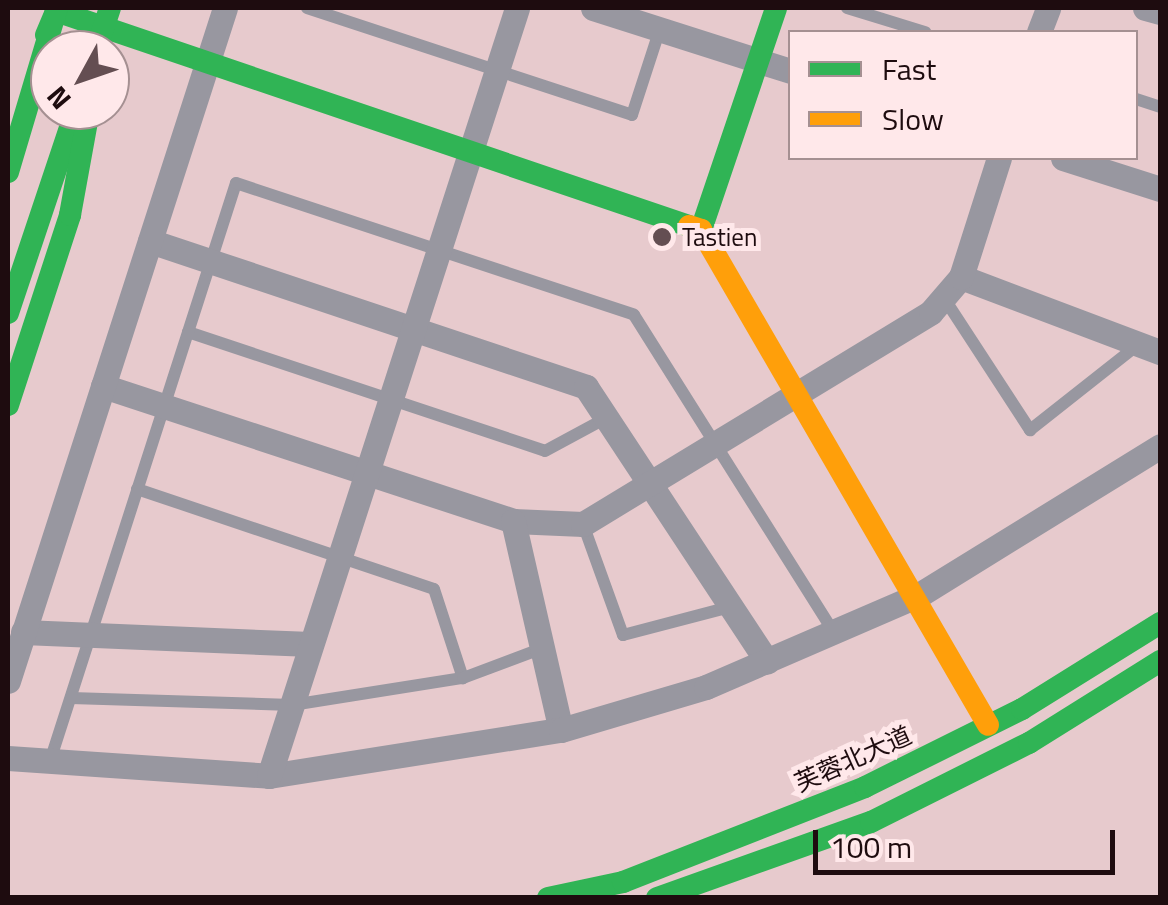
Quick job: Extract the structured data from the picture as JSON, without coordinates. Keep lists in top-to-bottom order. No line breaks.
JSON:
{"streets":{"main road":["芙蓉北大道"]},"places":["Tastien"],"legend":["Fast","Slow"],"scale_bar":"100 m","north":"bottom left"}
